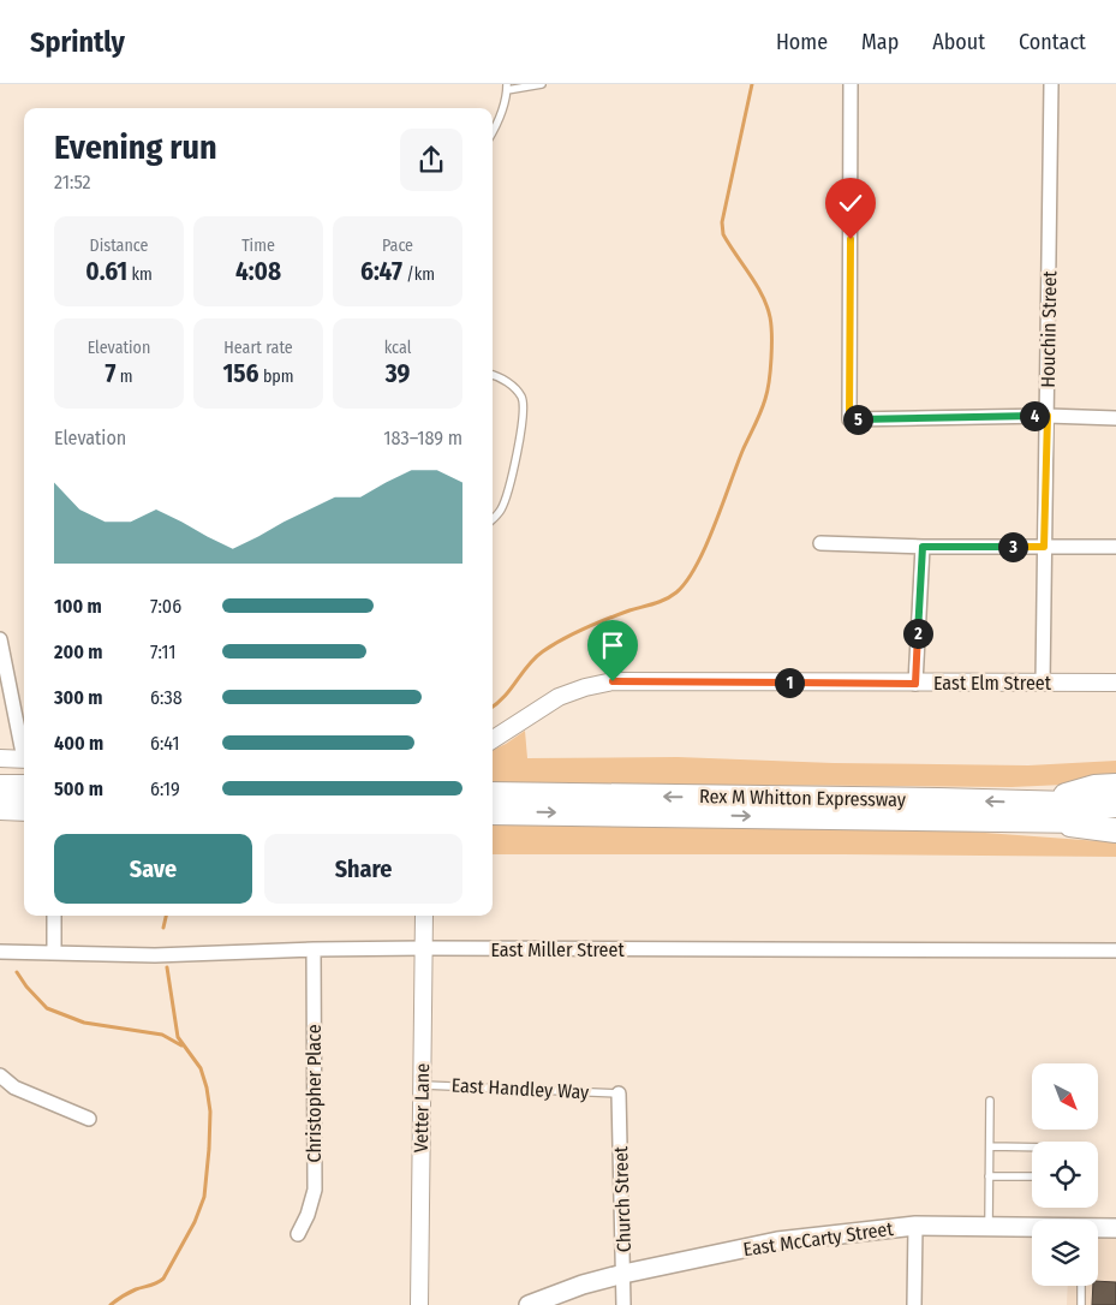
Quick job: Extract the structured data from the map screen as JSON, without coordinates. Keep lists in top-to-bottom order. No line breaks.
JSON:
{"streets":{"highway":["Rex M Whitton Expressway"],"main road":["East McCarty Street"],"street":["Houchin Street","East Elm Street","East Miller Street","Christopher Place","Vetter Lane","Church Street"],"lane":["East Handley Way"]},"crossings":[["Houchin Street","East Elm Street"],["East Miller Street","Christopher Place"],["East Miller Street","Vetter Lane"],["East Handley Way","Vetter Lane"],["East Handley Way","Church Street"],["Church Street","East McCarty Street"]],"north":"bottom right","page":{"header":"Sprintly","nav":["Home","Map","About","Contact"],"heading":["Evening run","21:52"],"stats":[["Distance","0.61 km"],["Time","4:08"],["Pace","6:47 /km"],["Elevation","7 m"],["Heart rate","156 bpm"],["kcal","39"]],"pins":["4","5","3","2","1"],"chart":["Elevation","183–189 m"],"list":[{"name":"100 m","note":"7:06"},{"name":"200 m","note":"7:11"},{"name":"300 m","note":"6:38"},{"name":"400 m","note":"6:41"},{"name":"500 m","note":"6:19"}],"buttons":["Save","Share"]}}
